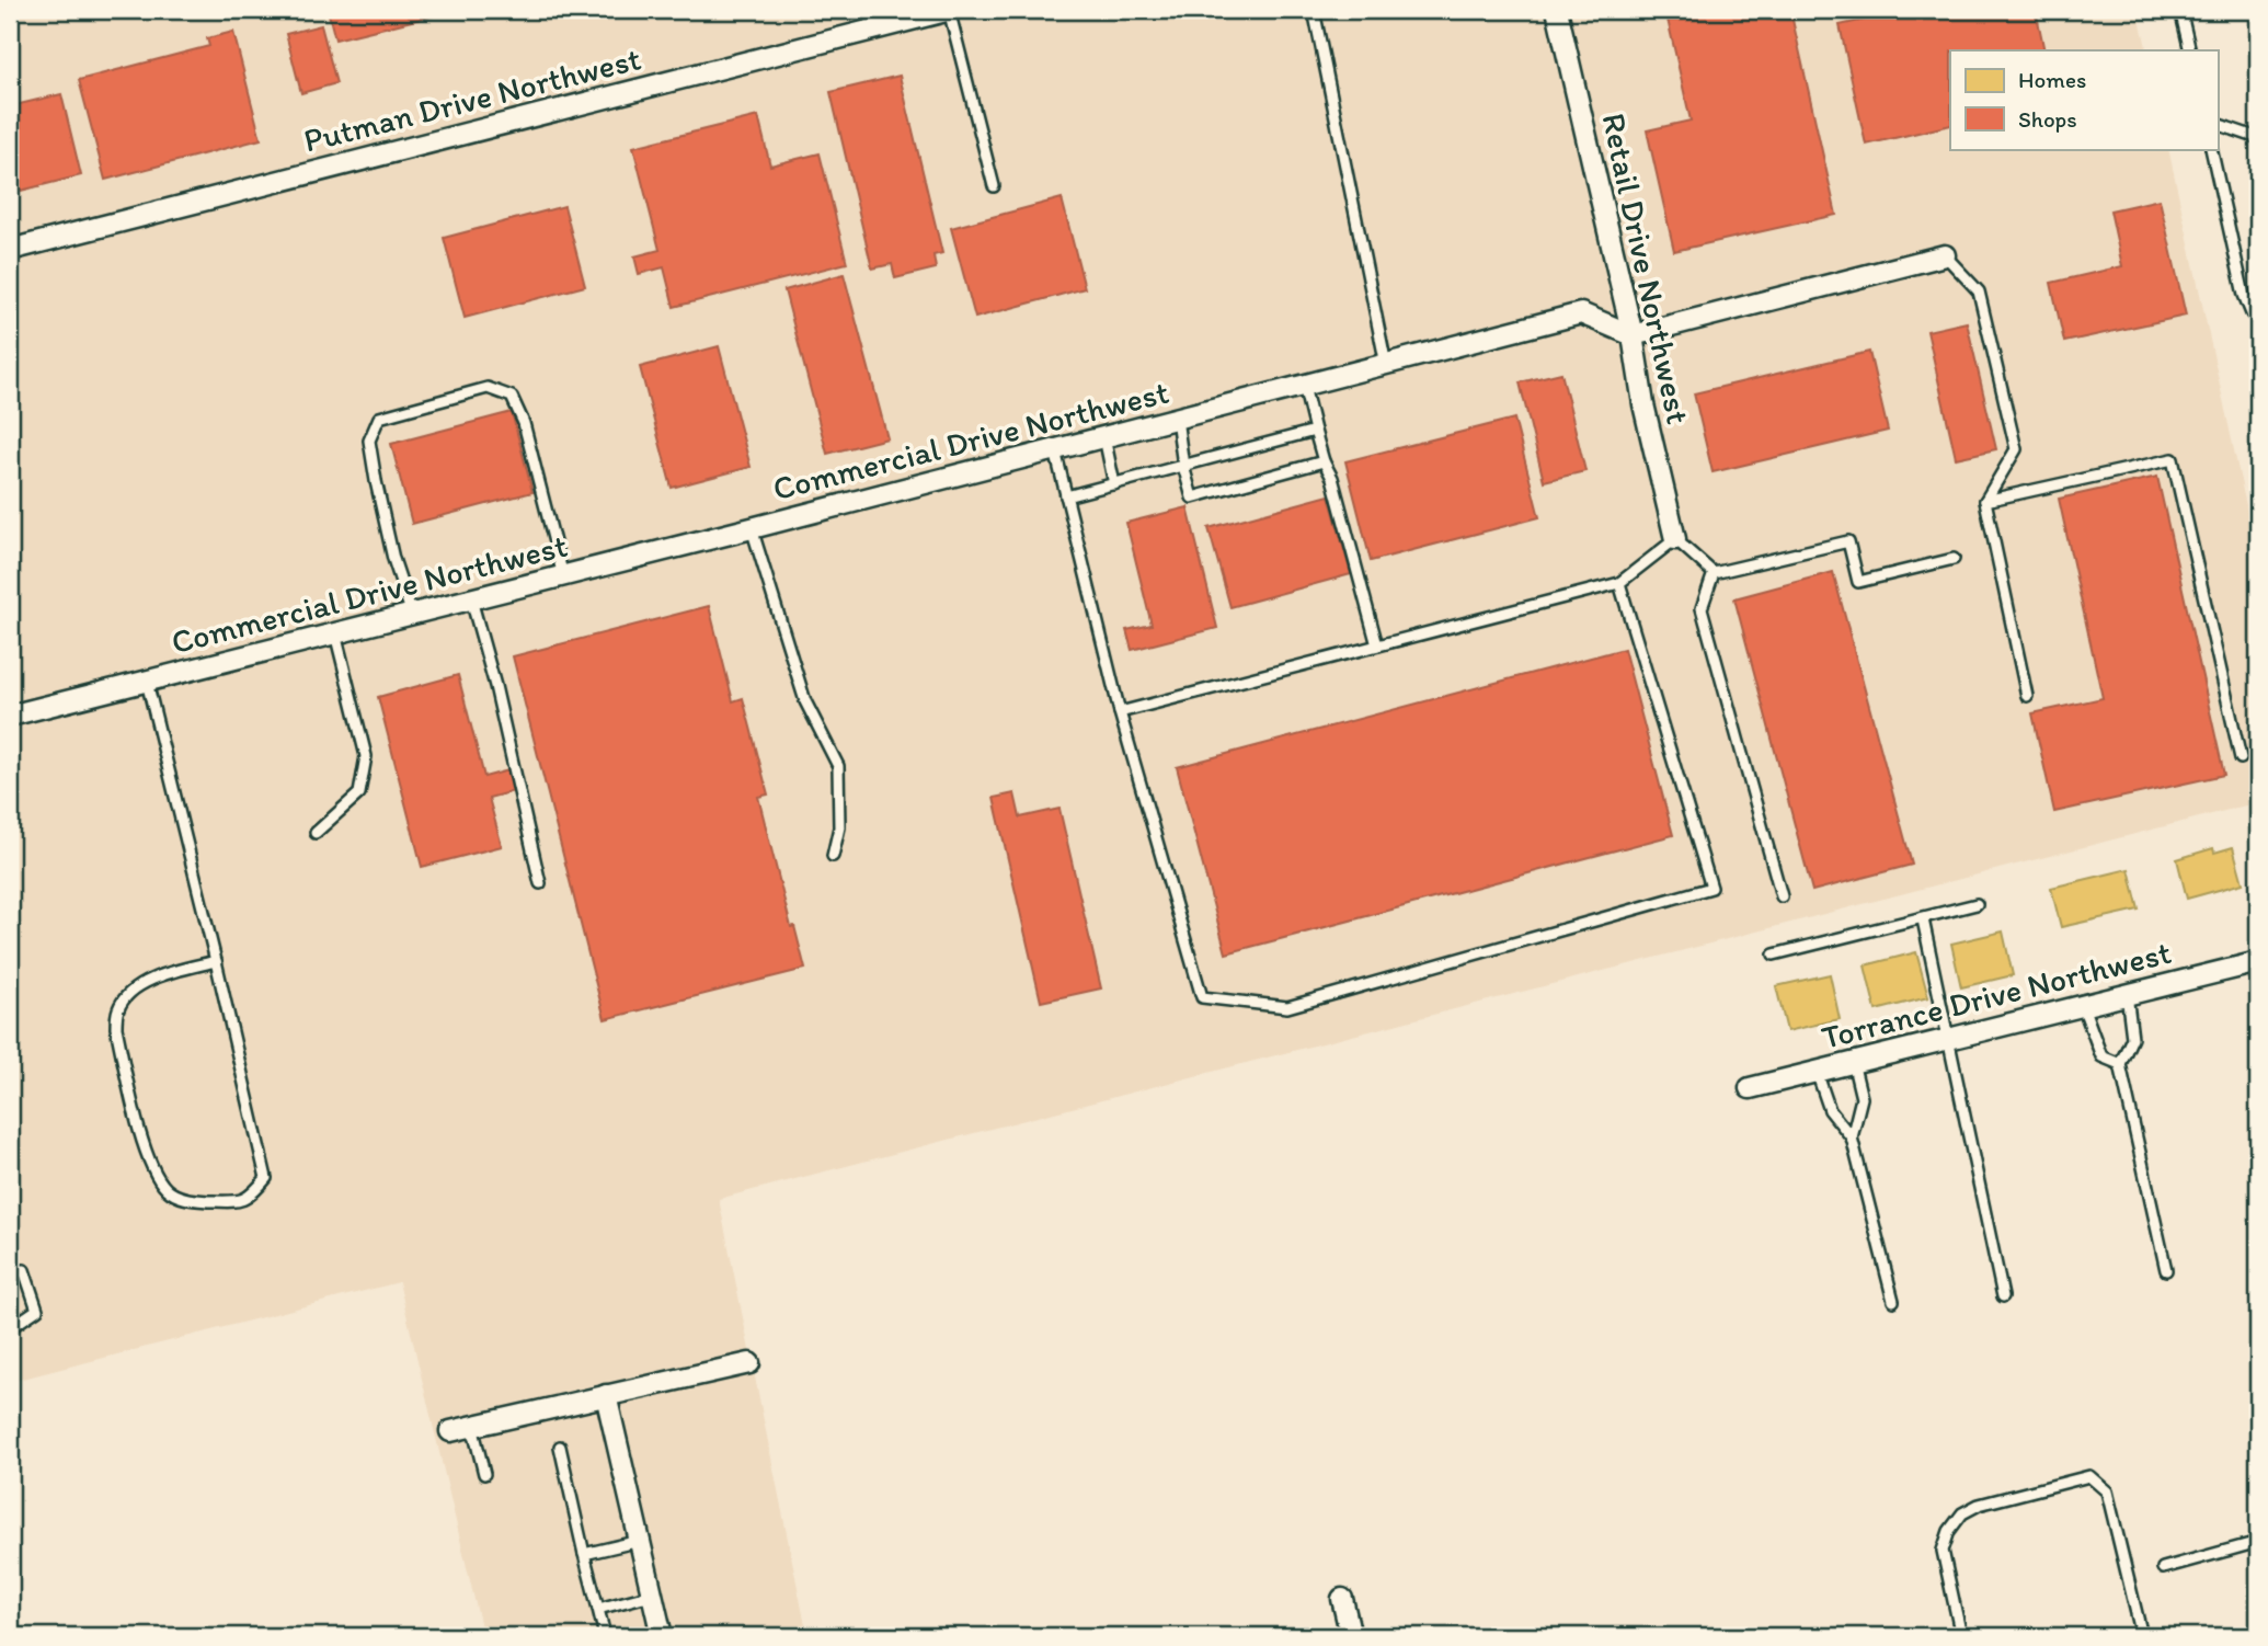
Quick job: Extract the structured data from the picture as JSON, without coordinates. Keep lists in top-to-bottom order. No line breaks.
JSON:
{"streets":{"street":["Putman Drive Northwest","Retail Drive Northwest","Commercial Drive Northwest","Torrance Drive Northwest"]},"crossings":[["Retail Drive Northwest","Commercial Drive Northwest"]],"legend":["Homes","Shops"]}
